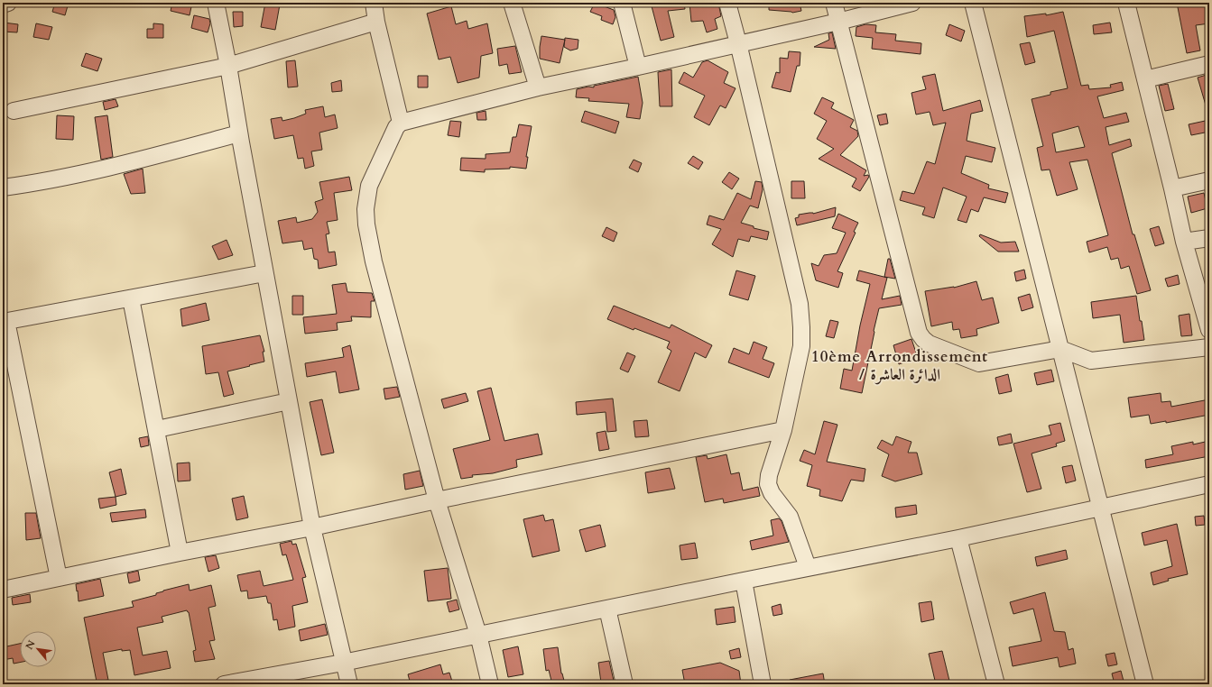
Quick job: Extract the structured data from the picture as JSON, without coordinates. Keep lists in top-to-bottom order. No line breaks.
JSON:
{"districts":["10ème Arrondissement / الدائرة العاشرة"],"north":"top left"}
